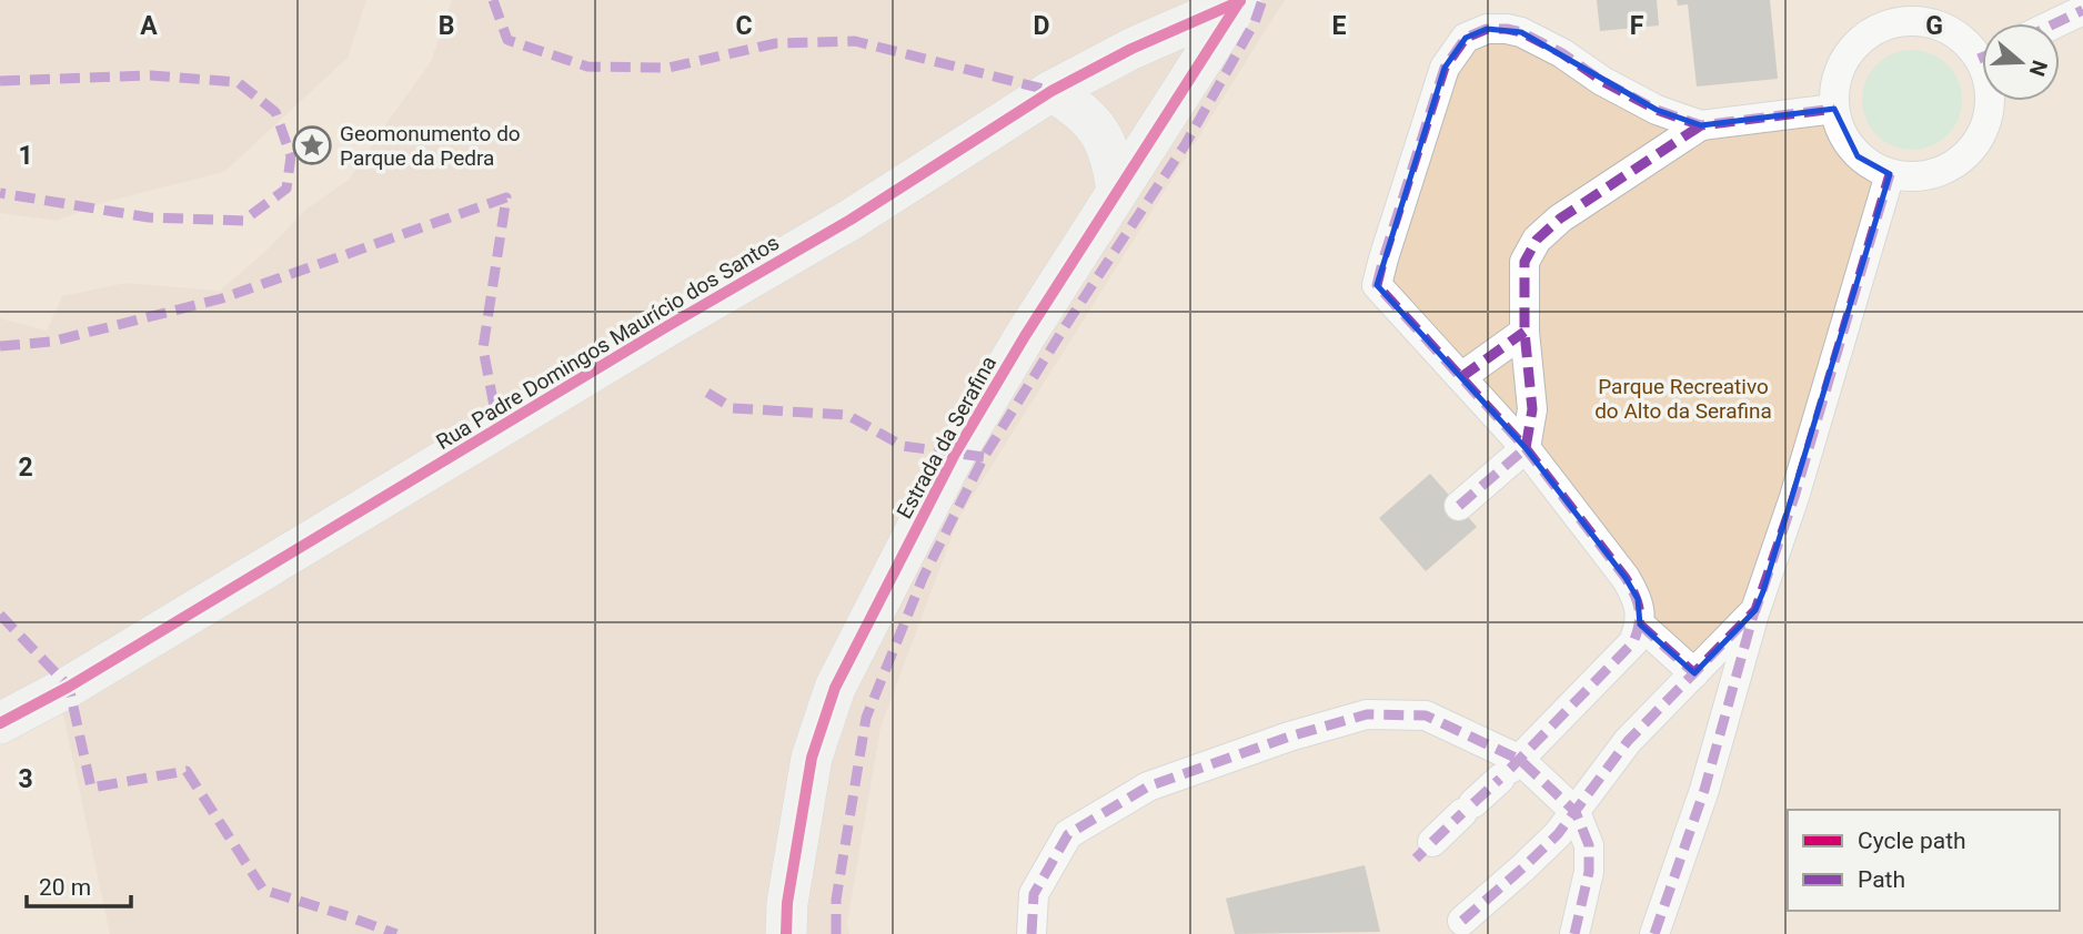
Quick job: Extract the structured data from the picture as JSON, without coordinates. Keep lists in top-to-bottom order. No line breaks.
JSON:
{"streets":{"street":["Rua Padre Domingos Maurício dos Santos","Estrada da Serafina"]},"crossings":[["Rua Padre Domingos Maurício dos Santos","Estrada da Serafina"]],"parks":["Parque Recreativo do Alto da Serafina"],"places":{"place":["Geomonumento do Parque da Pedra"]},"legend":["Cycle path","Path"],"scale_bar":"20 m","north":"right","grid":{"columns":["A","B","C","D","E","F","G"],"rows":["1","2","3"]}}
